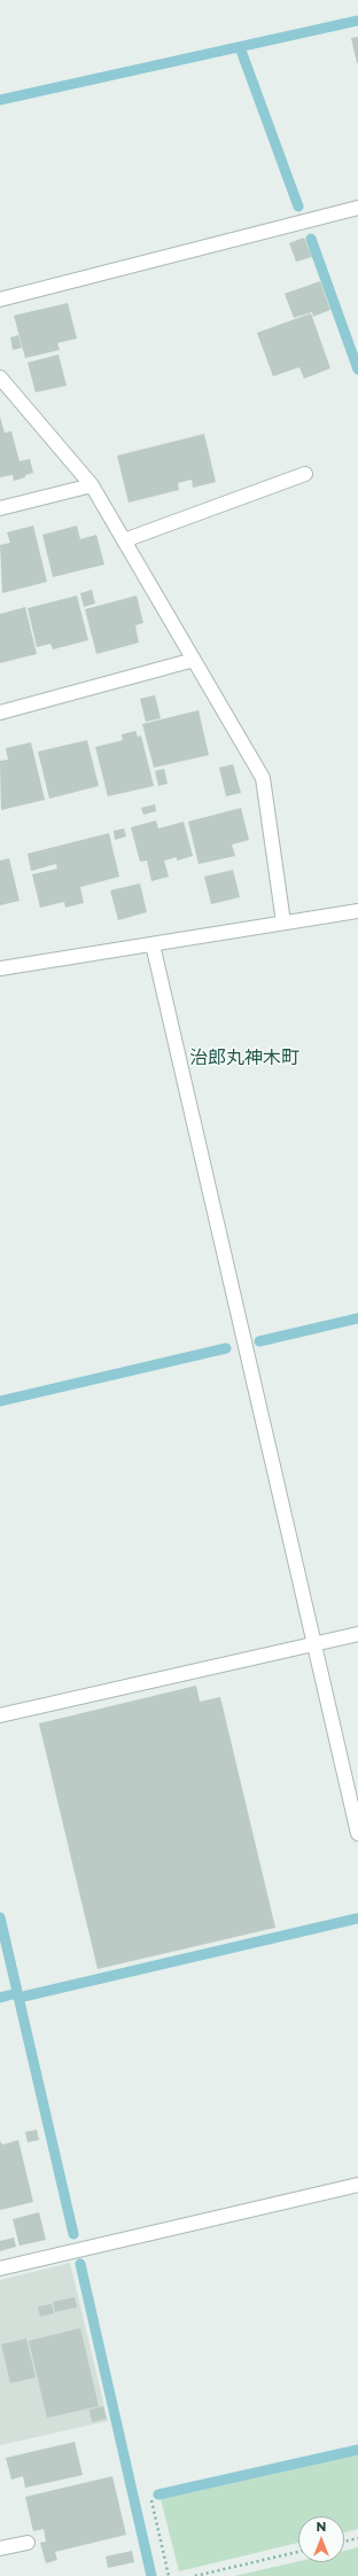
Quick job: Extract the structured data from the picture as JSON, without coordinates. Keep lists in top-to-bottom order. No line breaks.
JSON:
{"districts":["治郎丸神木町"],"north":"top"}
